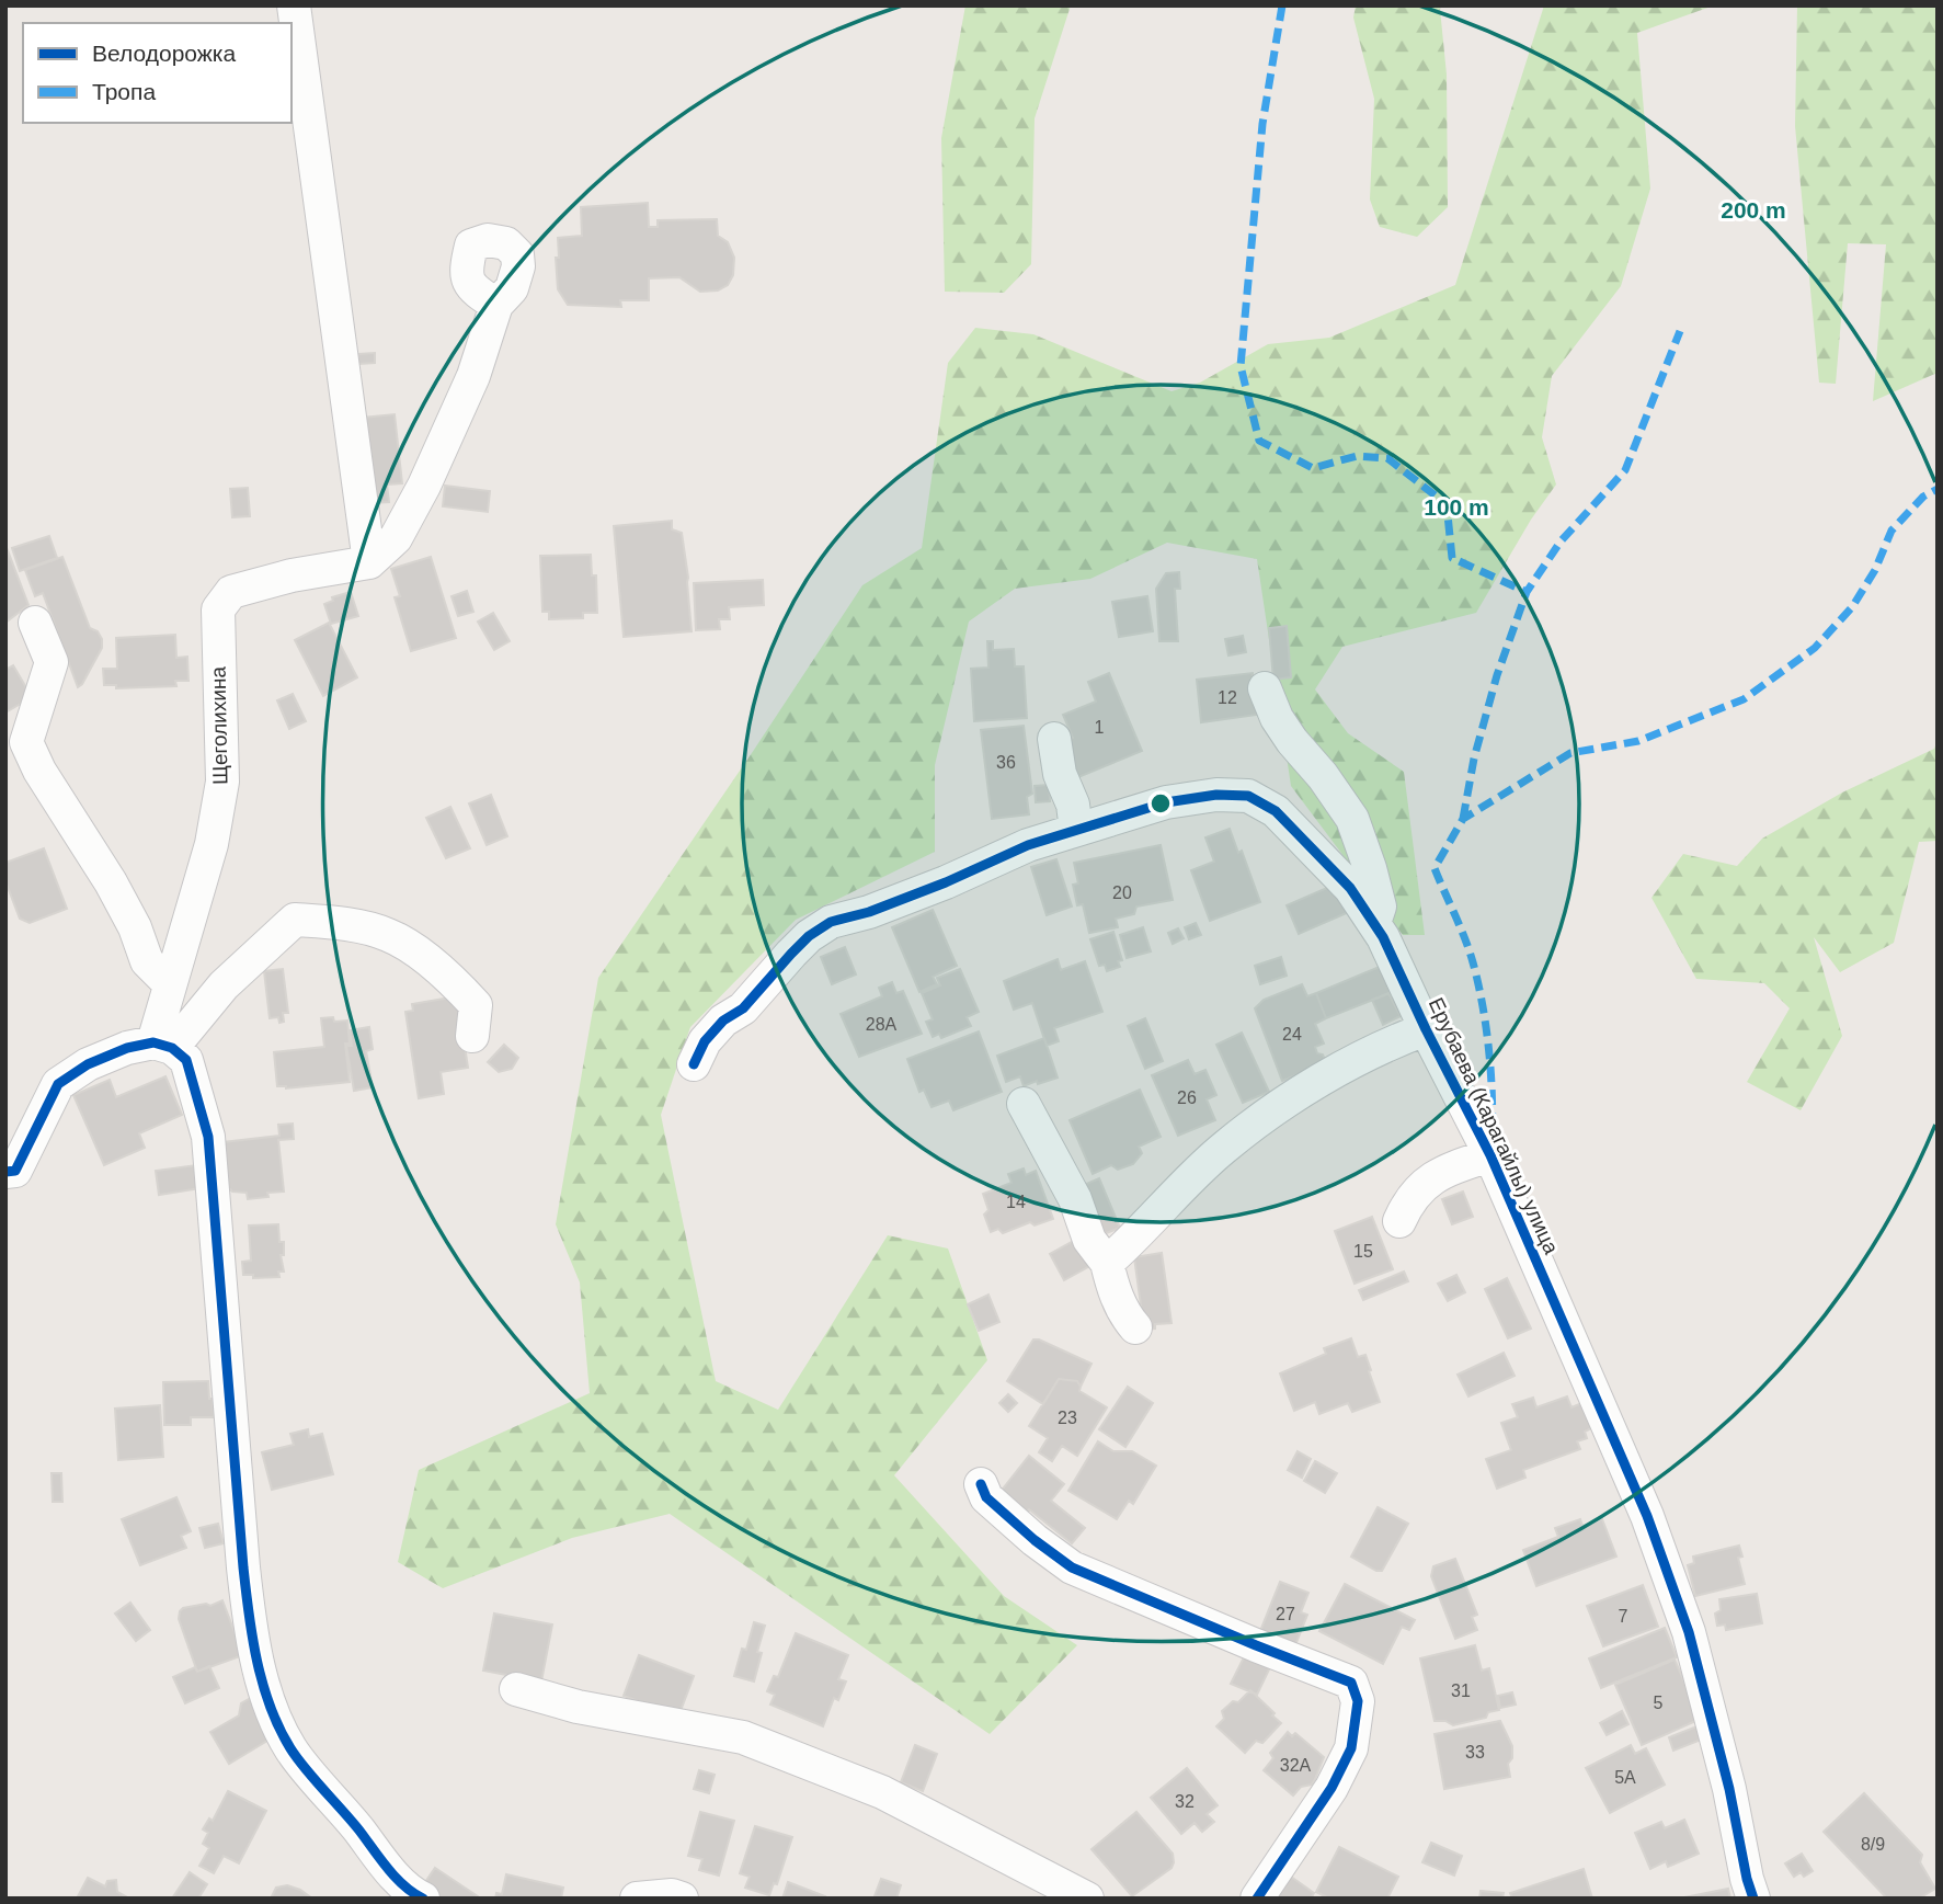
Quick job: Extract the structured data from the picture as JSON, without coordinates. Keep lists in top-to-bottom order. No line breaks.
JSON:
{"streets":{"street":["Щеголихина","Ерубаева (Карагайлы) улица"]},"house_numbers":["12","1","36","20","28А","24","26","14","15","23","27","7","31","5","33","32А","5А","32","8/9"],"legend":["Велодорожка","Тропа"],"rings":["200 m","100 m"]}
